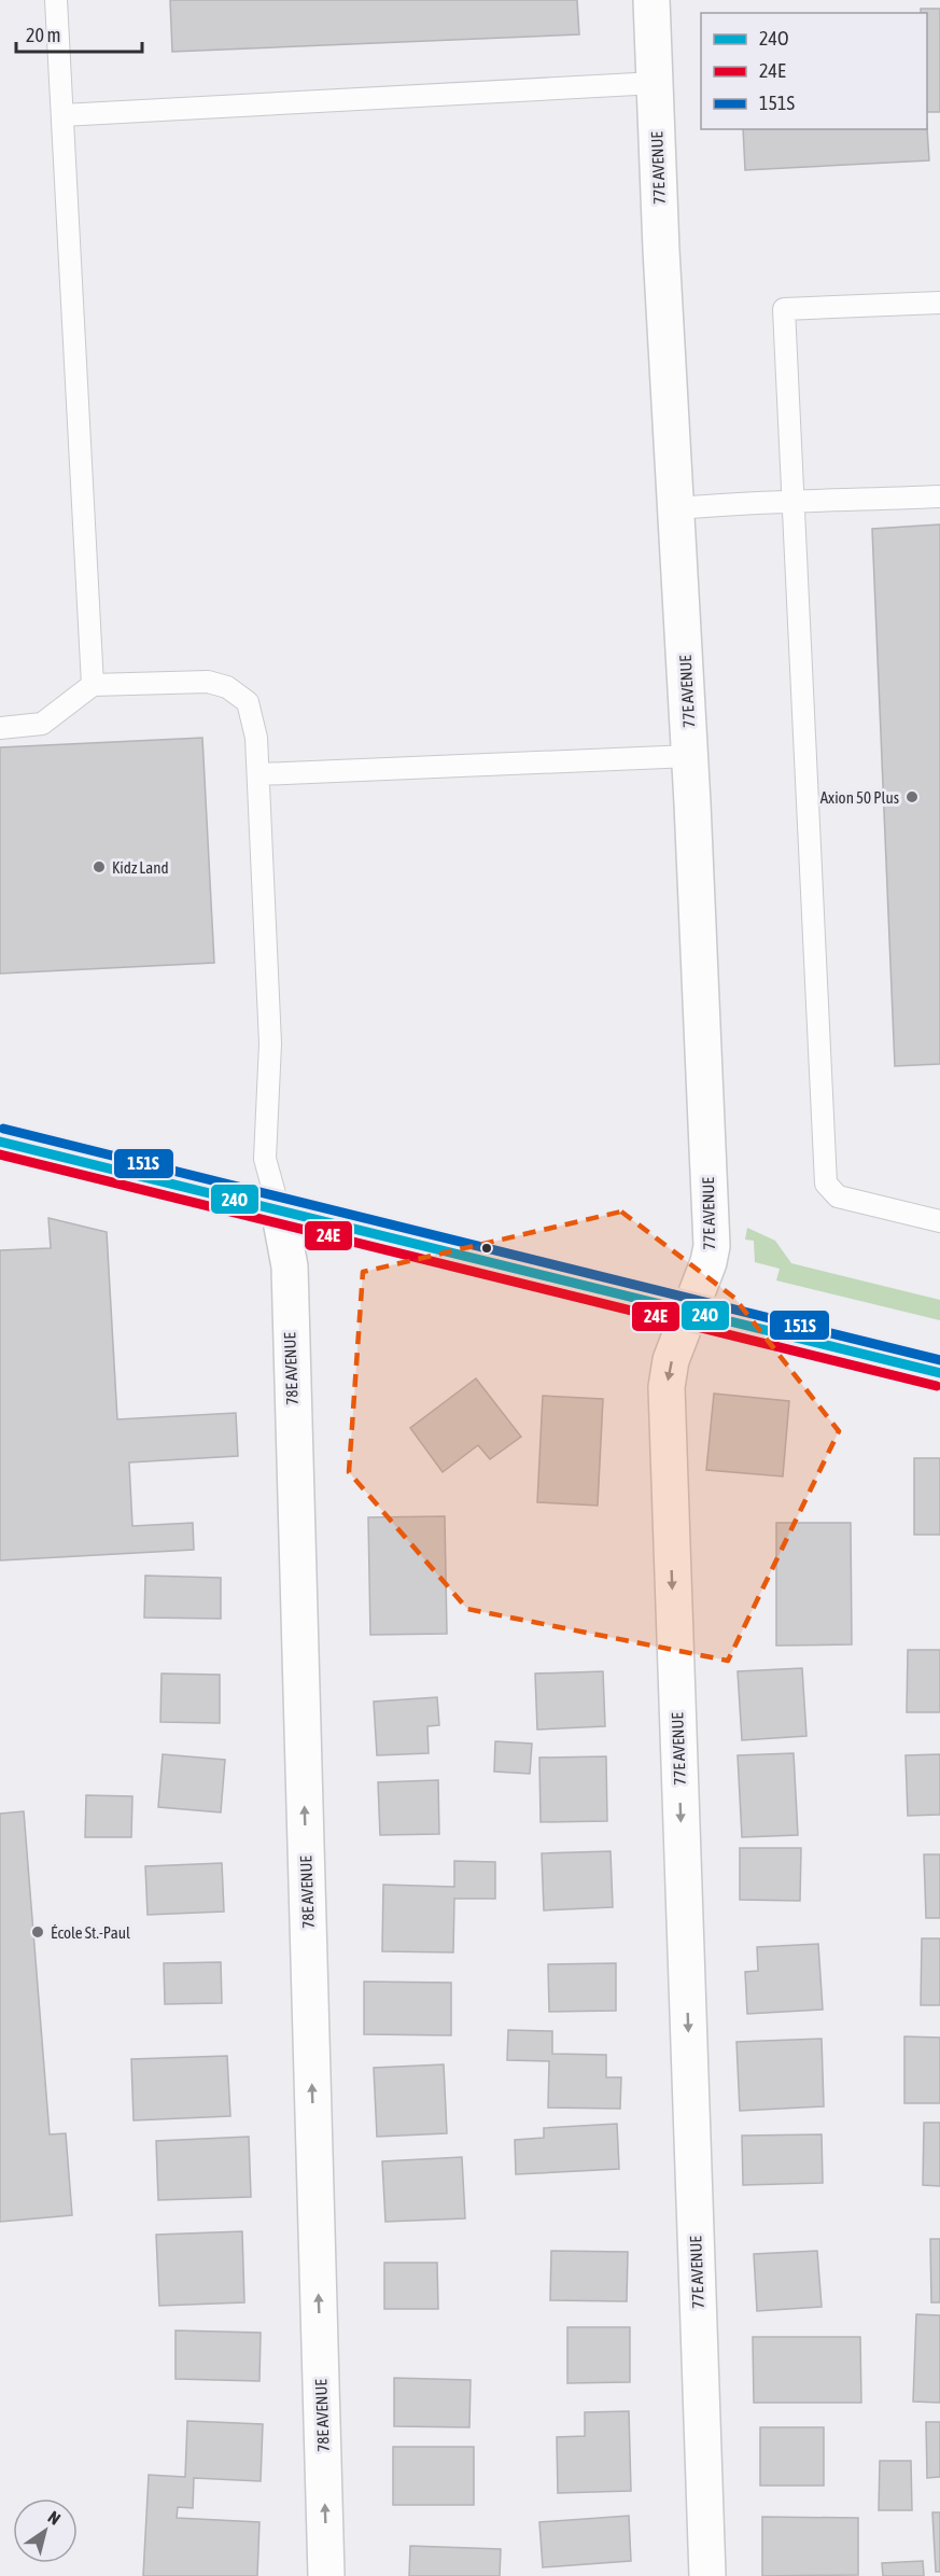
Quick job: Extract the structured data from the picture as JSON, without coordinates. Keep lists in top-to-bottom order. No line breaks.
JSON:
{"streets":{"street":["77E AVENUE","78E AVENUE"]},"one_way":["77E AVENUE","78E AVENUE"],"places":["Axion 50 Plus","Kidz Land","École St.-Paul"],"lines":["transit line 151S","transit line 24O","transit line 24E"],"legend":["24O","24E","151S"],"scale_bar":"20 m","north":"top right"}
